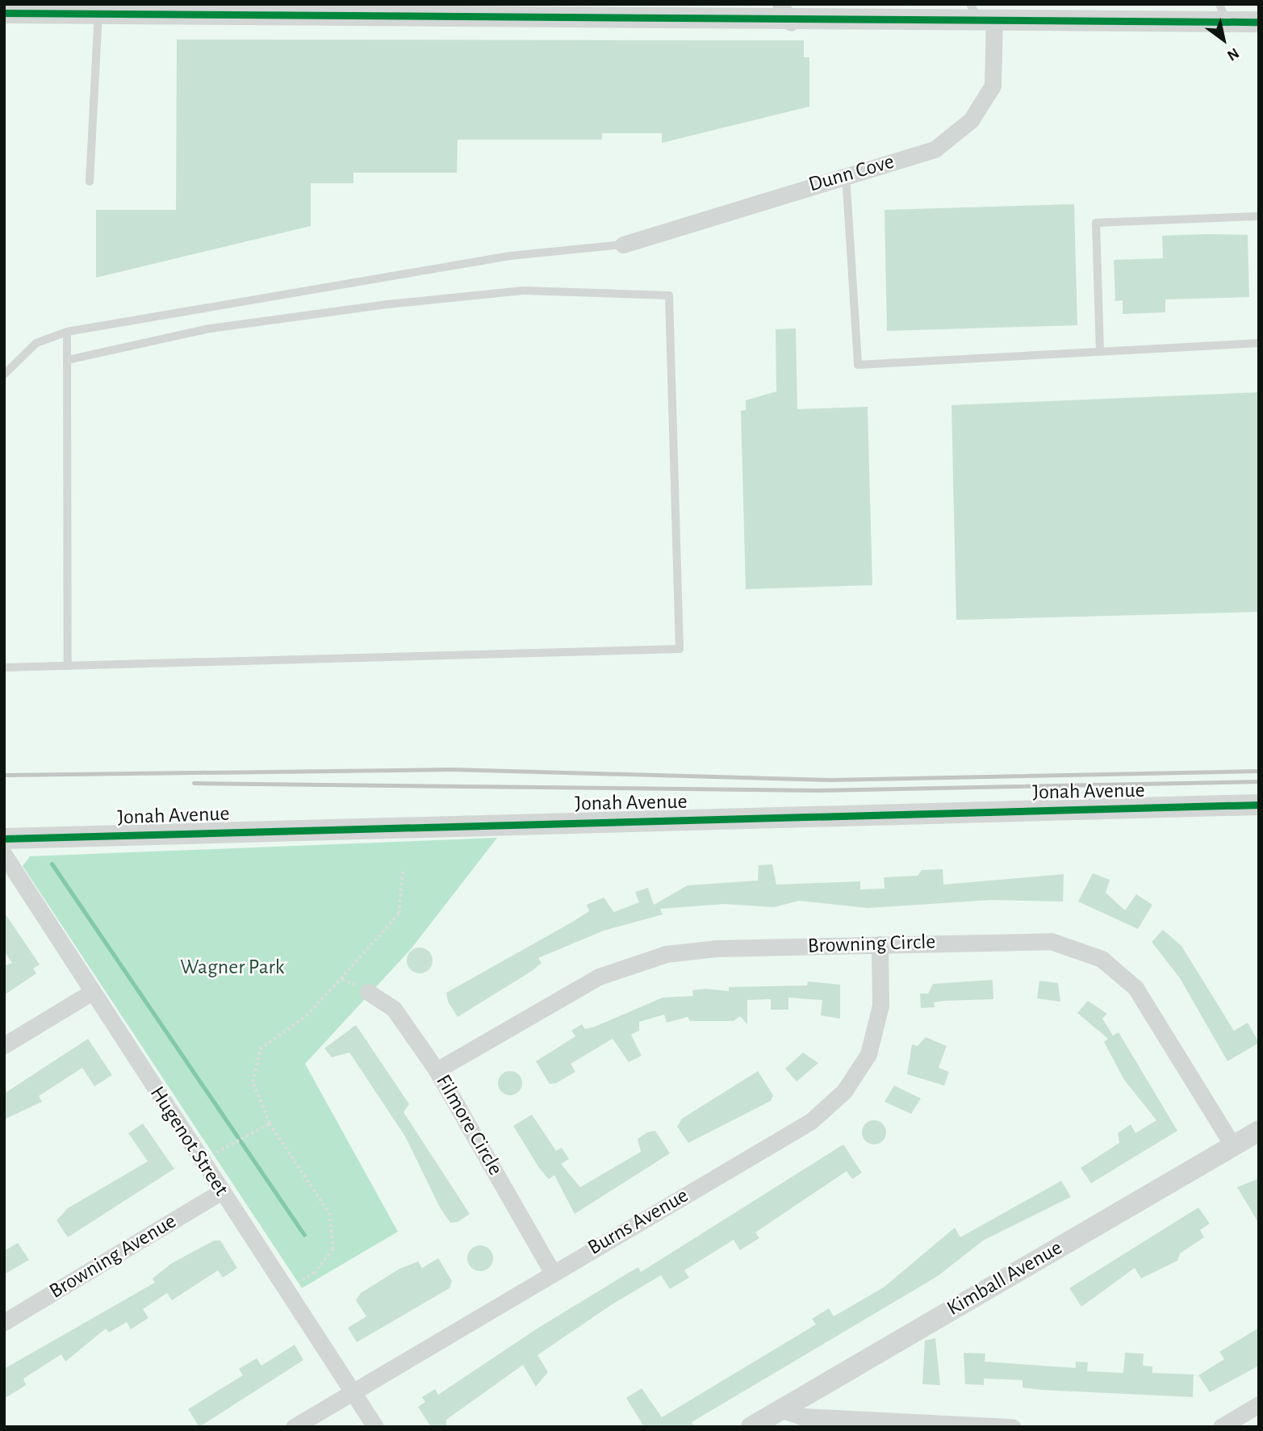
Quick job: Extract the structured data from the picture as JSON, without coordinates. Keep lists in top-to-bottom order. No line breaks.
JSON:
{"streets":{"street":["Dunn Cove","Jonah Avenue","Browning Circle","Filmore Circle","Hugenot Street","Burns Avenue","Browning Avenue","Kimball Avenue"]},"crossings":[["Browning Circle","Filmore Circle"],["Browning Circle","Burns Avenue"],["Browning Circle","Kimball Avenue"],["Filmore Circle","Burns Avenue"],["Hugenot Street","Burns Avenue"],["Hugenot Street","Browning Avenue"]],"parks":["Wagner Park"],"north":"bottom right"}
